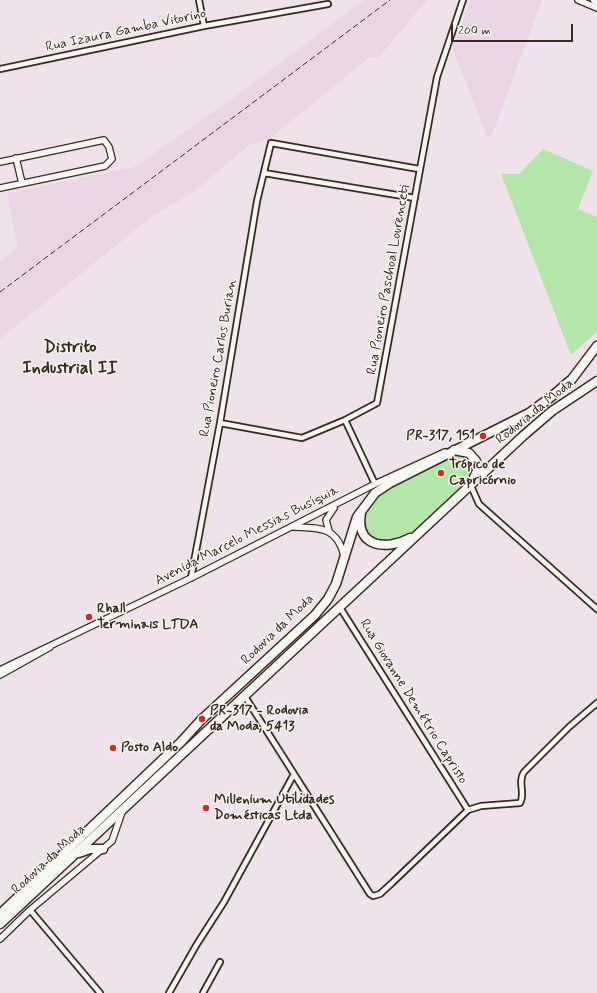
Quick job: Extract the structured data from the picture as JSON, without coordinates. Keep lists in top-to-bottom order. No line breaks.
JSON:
{"streets":{"highway":["Rodovia da Moda"],"street":["Rua Izaura Gamba Vitorino","Rua Pioneiro Paschoal Lourenceti","Rua Pioneiro Carlos Burian","Avenida Marcelo Messias Busíquia","Rua Giovanne Demétrio Capristo"]},"crossings":[["Rua Pioneiro Paschoal Lourenceti","Rua Pioneiro Carlos Burian"],["Rua Pioneiro Carlos Burian","Avenida Marcelo Messias Busíquia"],["Rodovia da Moda","Avenida Marcelo Messias Busíquia"],["Rodovia da Moda","Rua Giovanne Demétrio Capristo"]],"districts":["Distrito Industrial II"],"places":["PR-317, 151","Trópico de Capricórnio","Rhall Terminais LTDA","PR-317 - Rodovia da Moda, 5413","Posto Aldo","Millenium Utilidades Domésticas Ltda"],"scale_bar":"200 m"}
